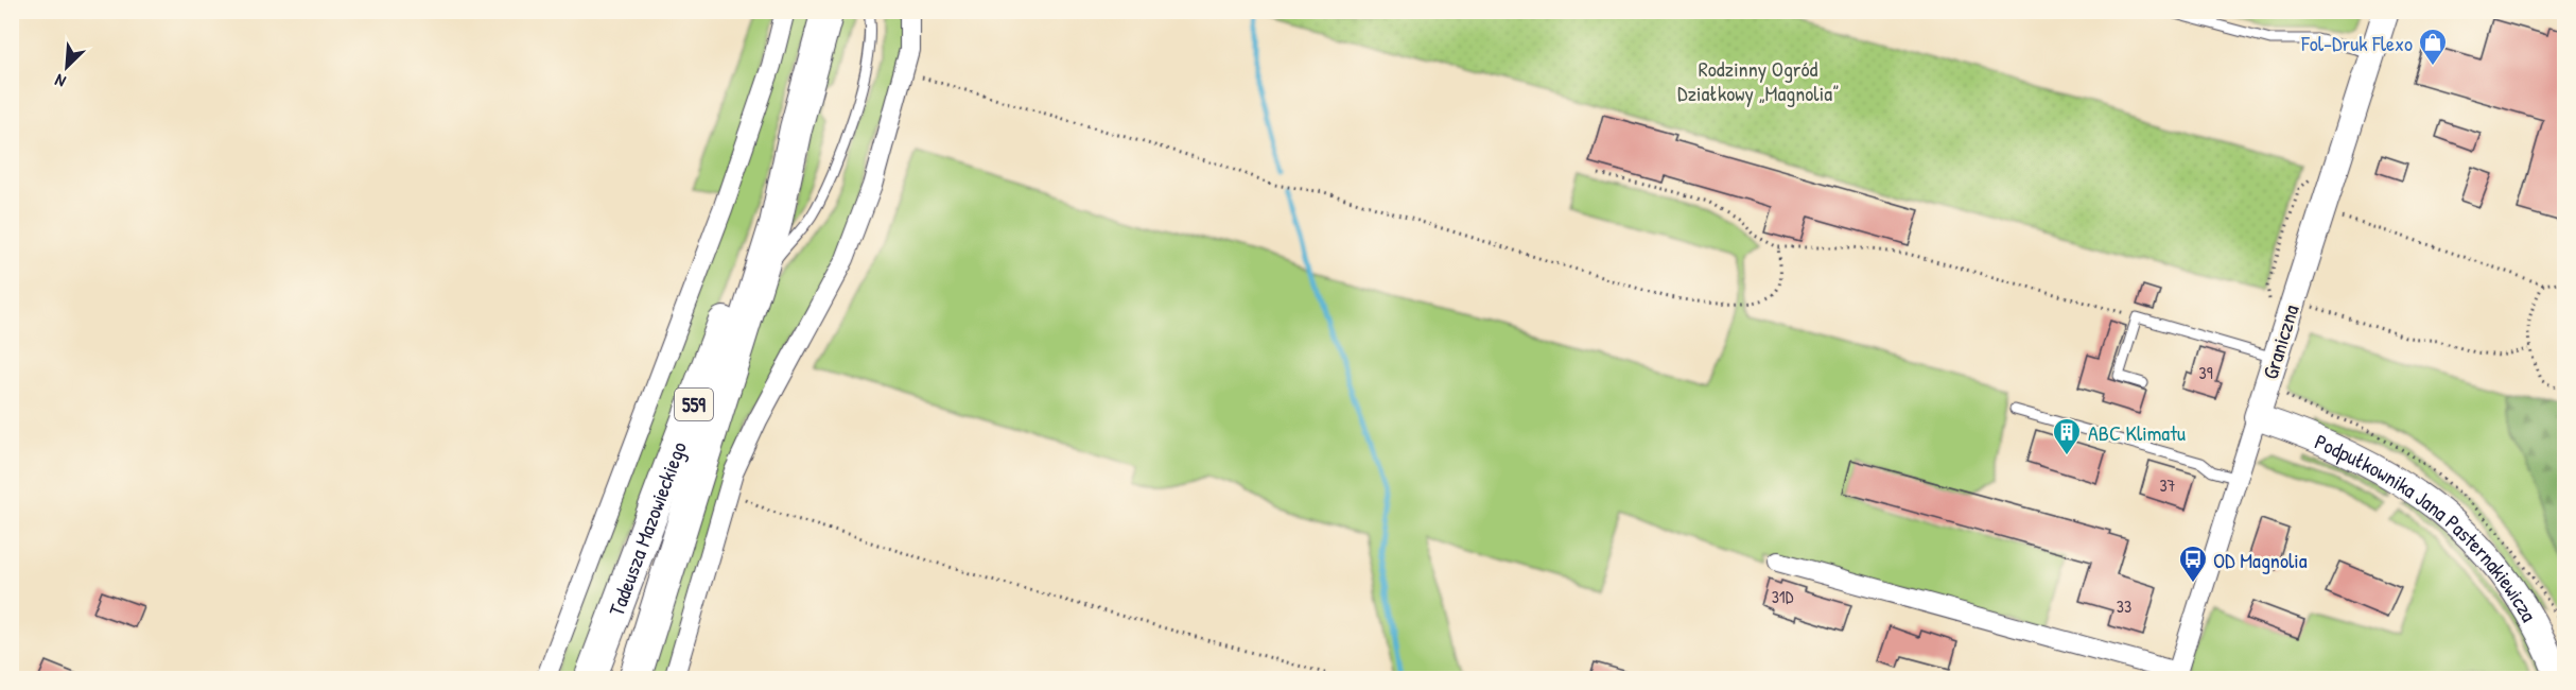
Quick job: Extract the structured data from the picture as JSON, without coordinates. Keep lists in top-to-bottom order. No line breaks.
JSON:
{"streets":{"main road":["559","Tadeusza Mazowieckiego"],"street":["Graniczna","Podpułkownika Jana Pasternakiewicza"]},"crossings":[["Graniczna","Podpułkownika Jana Pasternakiewicza"]],"parks":["Rodzinny Ogród Działkowy „Magnolia”"],"places":{"shop":["Fol-Druk Flexo"],"building":["ABC Klimatu"],"bus stop":["OD Magnolia"]},"house_numbers":["39","37","31D","33"],"north":"bottom left"}
